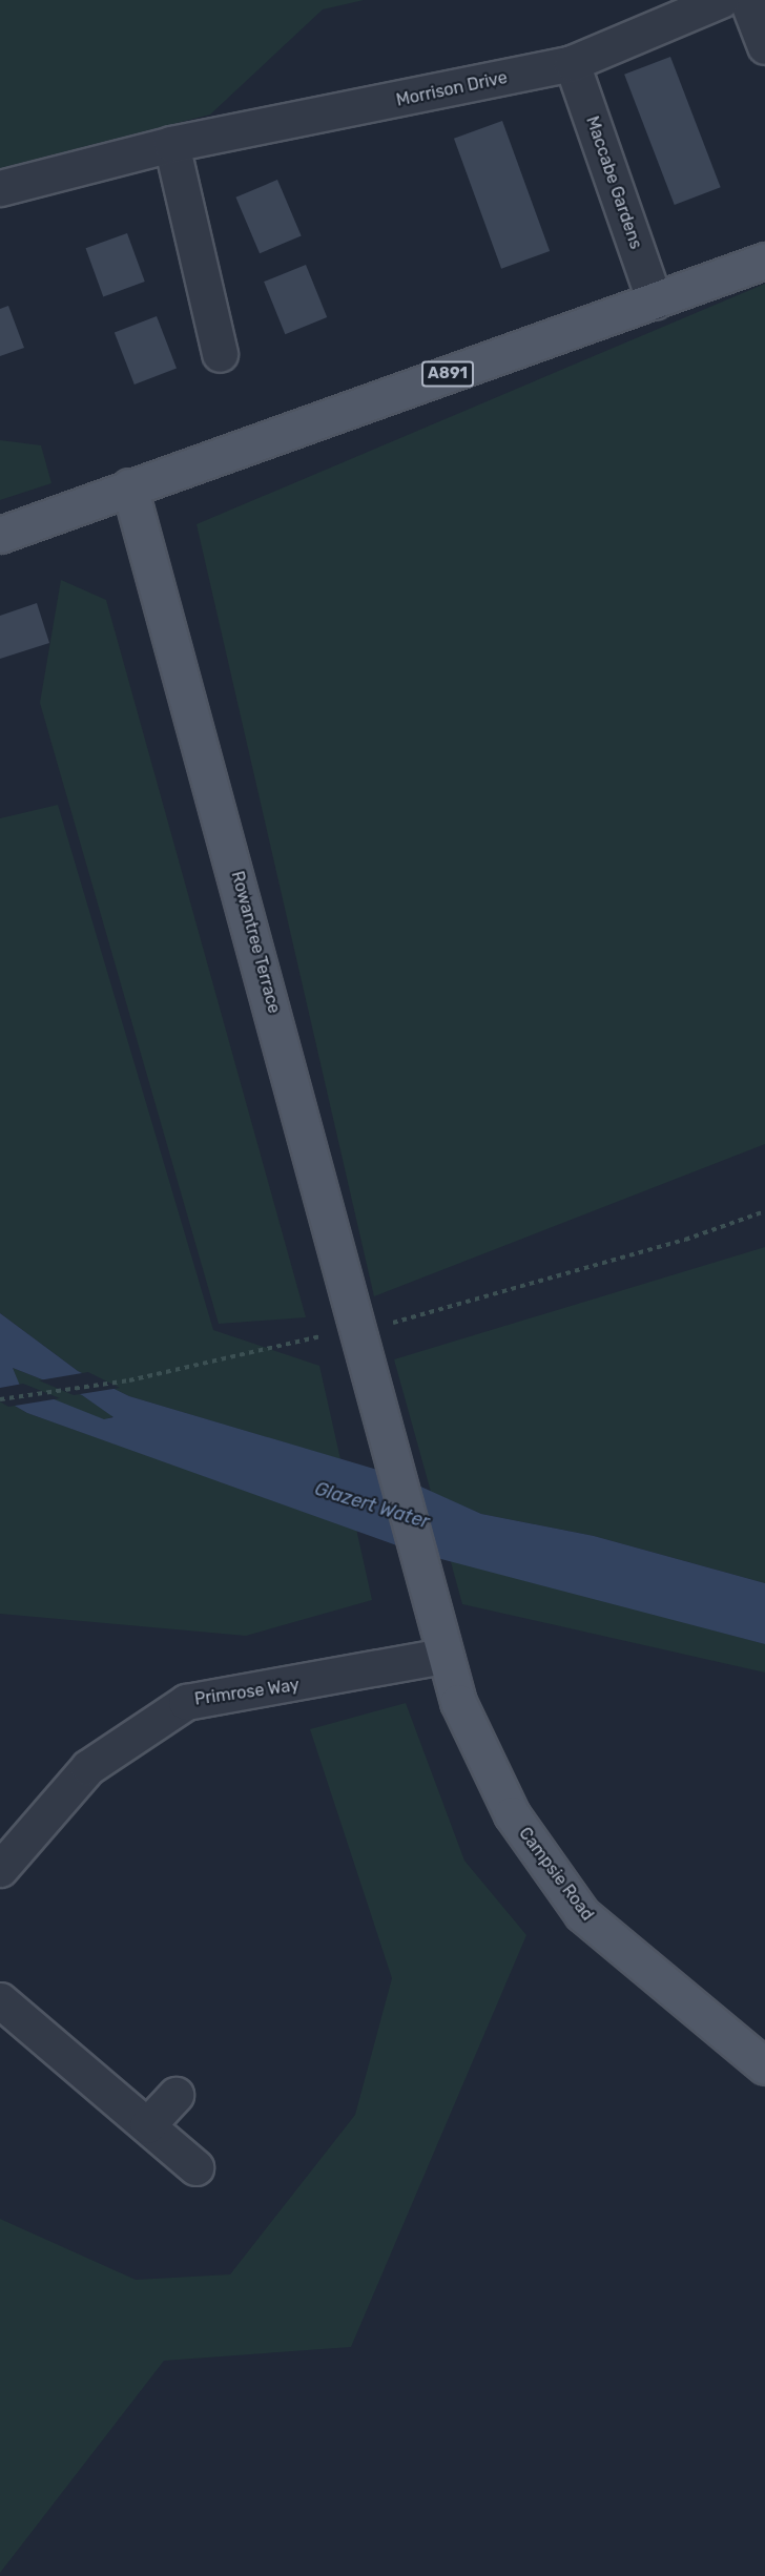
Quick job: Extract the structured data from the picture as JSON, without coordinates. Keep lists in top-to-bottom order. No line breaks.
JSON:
{"streets":{"main road":["A891","Rowantree Terrace","Campsie Road"],"street":["Morrison Drive","Maccabe Gardens","Primrose Way"]},"crossings":[["Morrison Drive","Maccabe Gardens"],["Maccabe Gardens","A891"],["A891","Rowantree Terrace"],["Rowantree Terrace","Campsie Road"],["Primrose Way","Campsie Road"]],"water":["Glazert Water"]}
